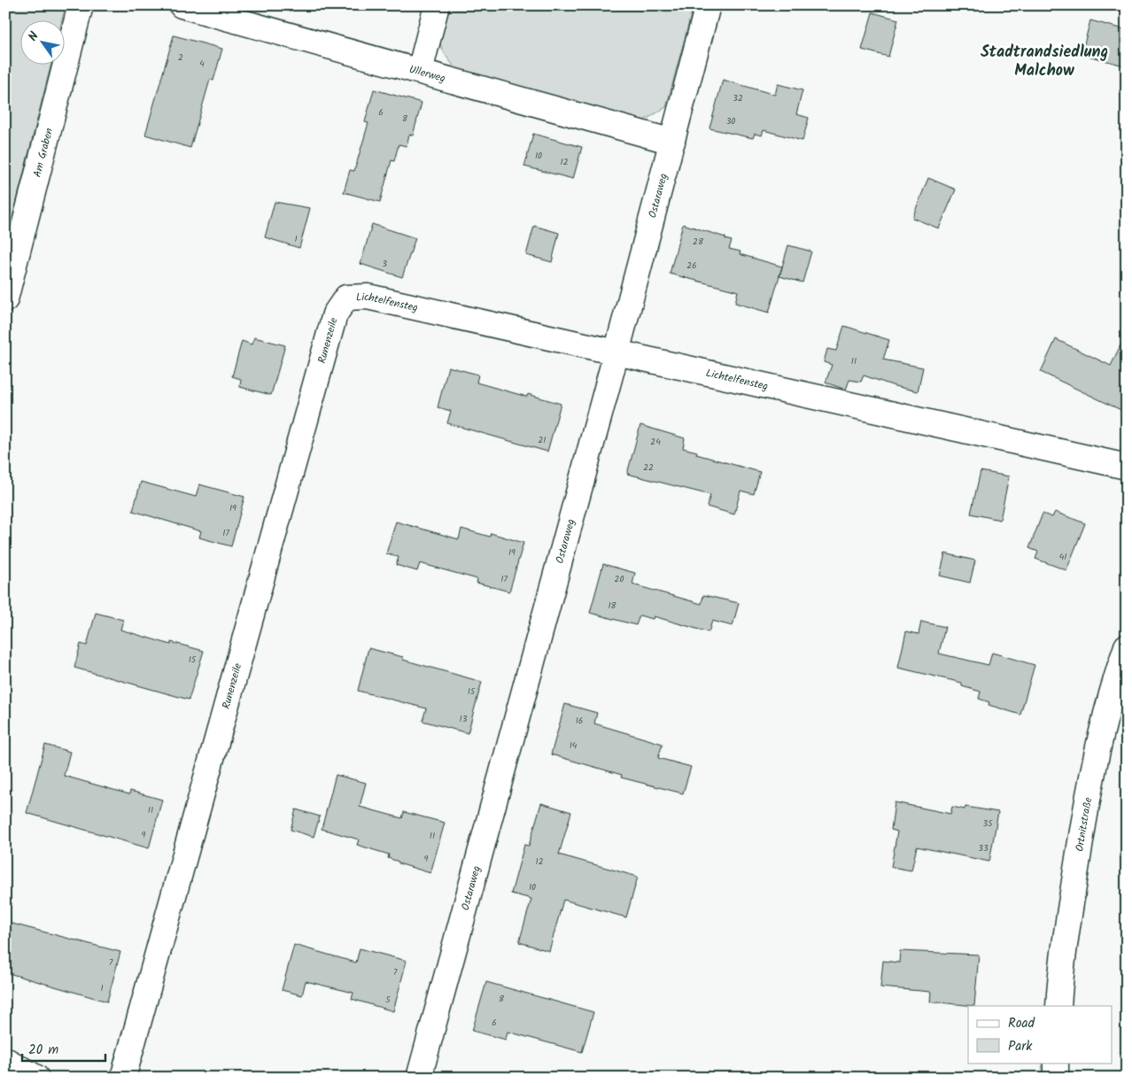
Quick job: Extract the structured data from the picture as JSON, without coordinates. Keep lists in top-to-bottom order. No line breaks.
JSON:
{"streets":{"street":["Ullerweg","Am Graben","Ostaraweg","Lichtelfensteg","Runenzeile","Ortnitstraße"]},"crossings":[["Ullerweg","Ostaraweg"],["Ostaraweg","Lichtelfensteg"],["Lichtelfensteg","Runenzeile"]],"districts":["Stadtrandsiedlung Malchow"],"house_numbers":["2","4","32","6","8","30","10","12","1","28","3","26","11","21","24","22","19","17","19","41","17","20","18","15","15","13","16","14","11","35","9","11","33","9","12","10","7","7","1","8","5","6"],"legend":["Road","Park"],"scale_bar":"20 m","north":"top left"}
